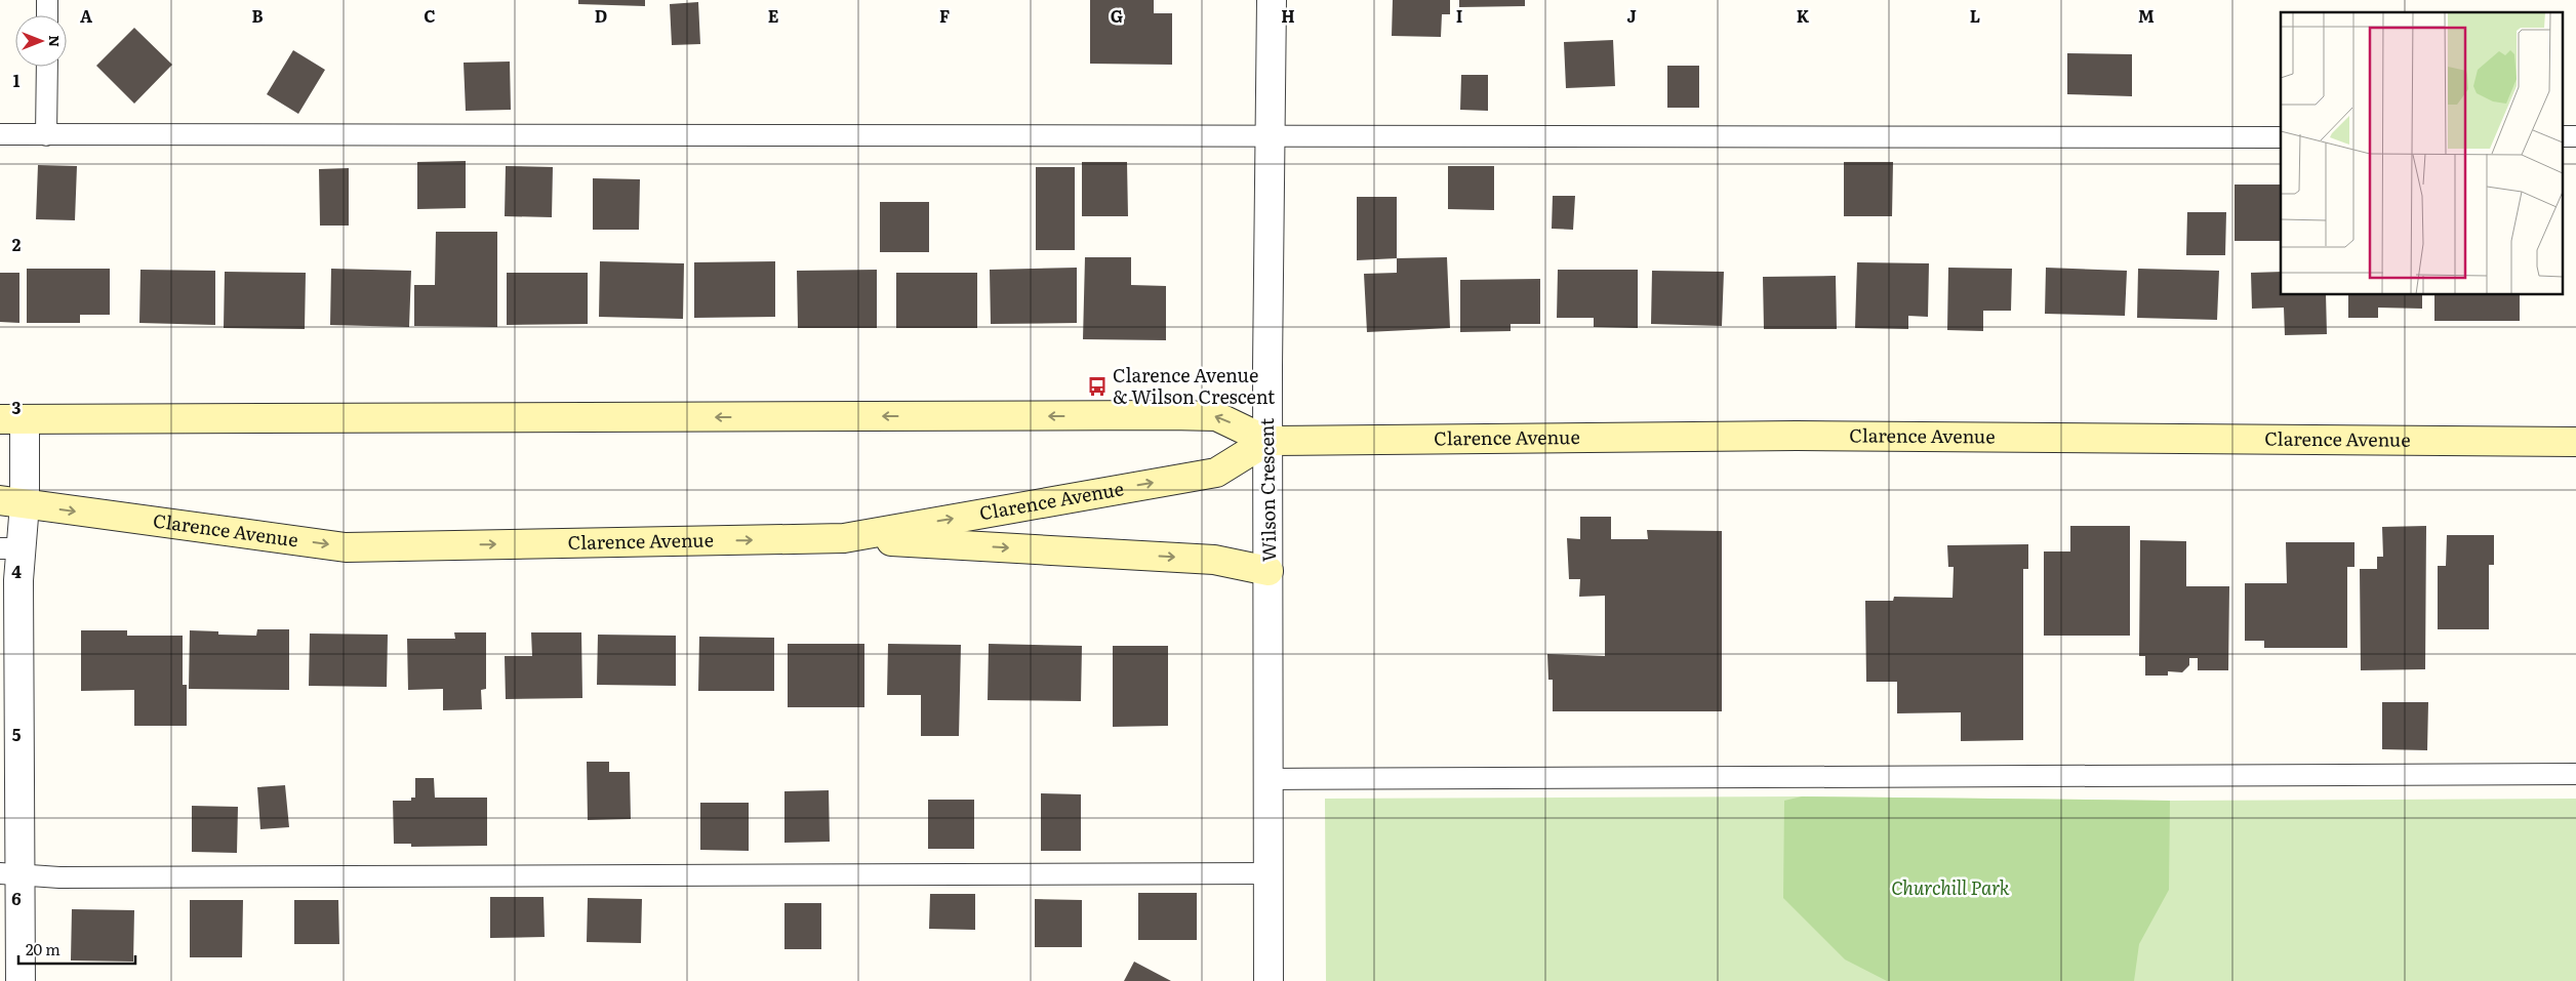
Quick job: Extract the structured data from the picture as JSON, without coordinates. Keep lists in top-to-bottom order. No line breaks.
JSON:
{"streets":{"main road":["Clarence Avenue"],"street":["Wilson Crescent"]},"crossings":[["Clarence Avenue","Wilson Crescent"]],"parks":["Churchill Park"],"places":{"bus stop":["Clarence Avenue & Wilson Crescent"]},"scale_bar":"20 m","north":"right","grid":{"columns":["A","B","C","D","E","F","G","H","I","J","K","L","M"],"rows":["1","2","3","4","5","6"]}}
